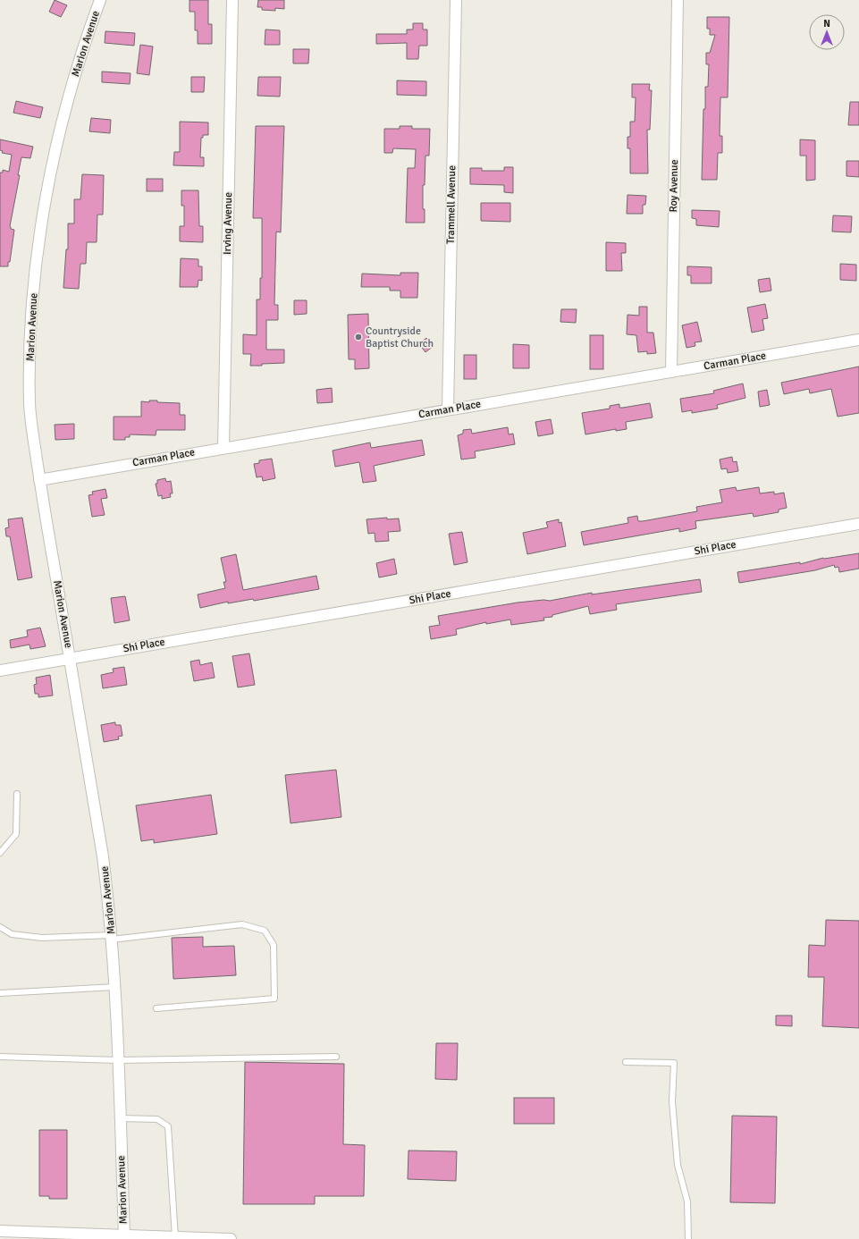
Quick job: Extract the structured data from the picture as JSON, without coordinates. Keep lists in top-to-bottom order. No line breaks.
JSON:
{"streets":{"street":["Marion Avenue","Roy Avenue","Trammell Avenue","Irving Avenue","Carman Place","Shi Place"]},"crossings":[["Marion Avenue","Carman Place"],["Marion Avenue","Shi Place"],["Roy Avenue","Carman Place"],["Trammell Avenue","Carman Place"],["Irving Avenue","Carman Place"]],"places":["Countryside Baptist Church"],"north":"top"}
